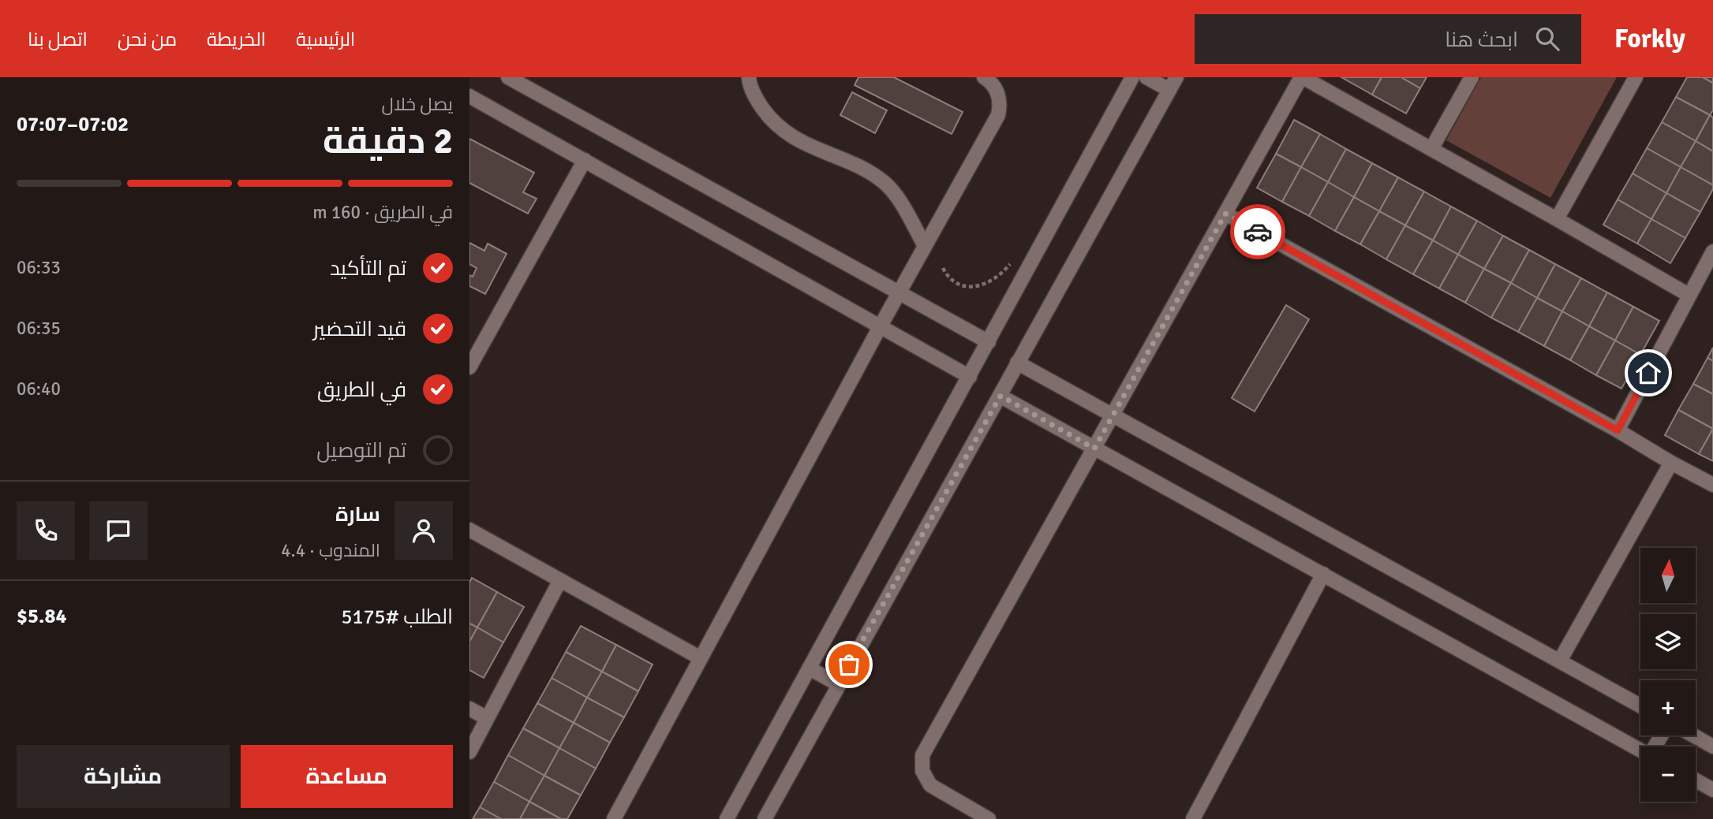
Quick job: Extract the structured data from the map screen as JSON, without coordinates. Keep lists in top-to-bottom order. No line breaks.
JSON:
{"north":"top","page":{"header":"Forkly","search":"ابحث هنا","nav":["الرئيسية","الخريطة","من نحن","اتصل بنا"],"heading":["2 دقيقة","يصل خلال","07:02–07:07"],"panel":["سارة","المندوب · 4.4","الطلب #5175","$5.84"],"bar":"في الطريق · 160 m","list":[["تم التأكيد","06:33"],["قيد التحضير","06:35"],["في الطريق","06:40"],"تم التوصيل"],"map_buttons":["+","−"],"buttons":["مساعدة","مشاركة"]}}
